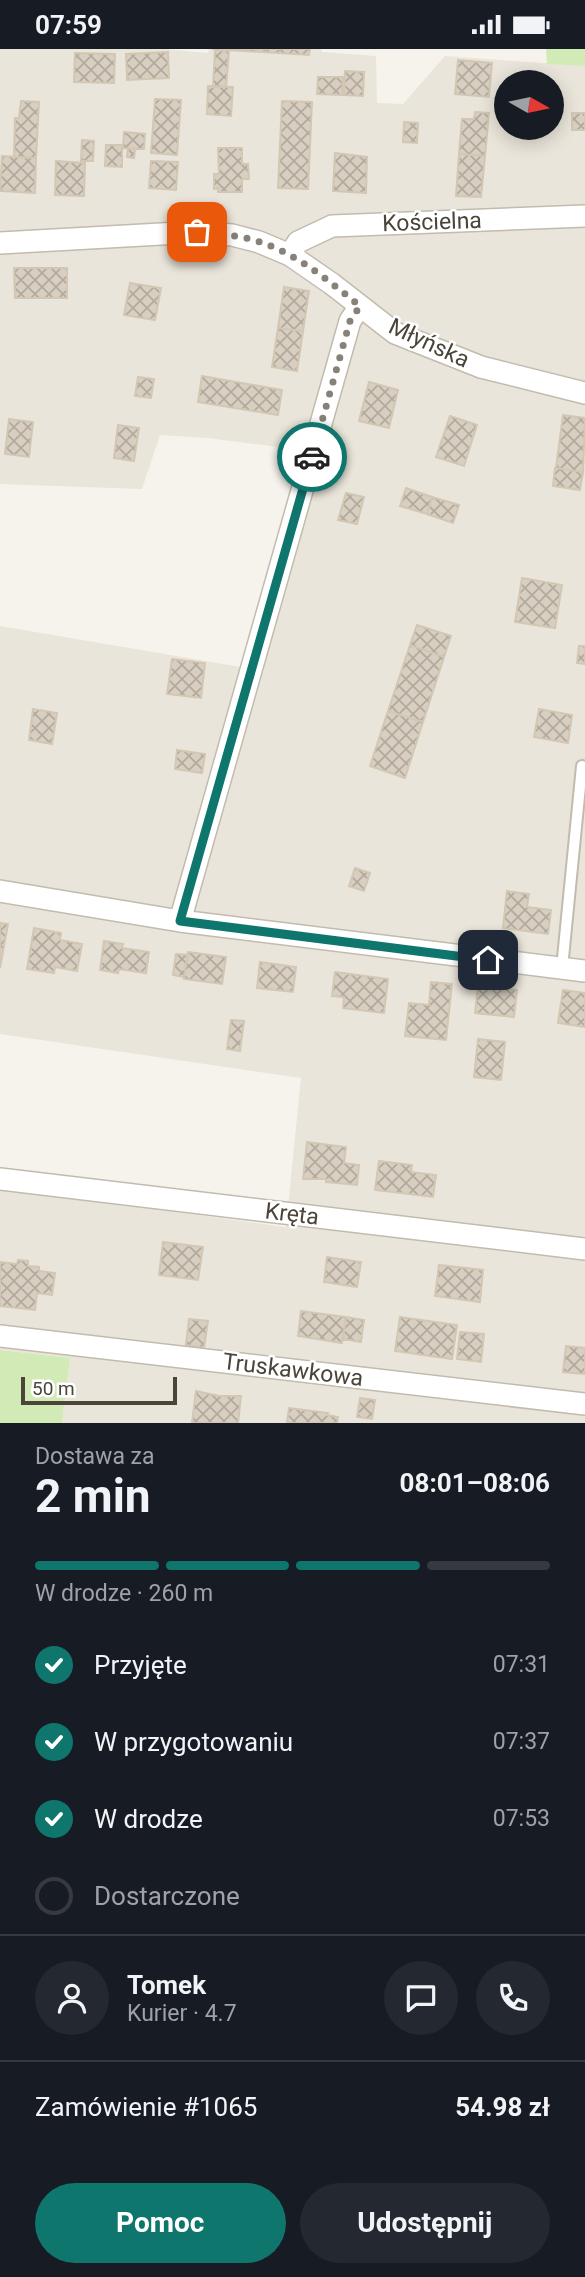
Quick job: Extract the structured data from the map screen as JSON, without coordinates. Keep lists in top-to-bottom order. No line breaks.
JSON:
{"streets":{"street":["Kościelna","Młyńska","Kręta","Truskawkowa"]},"crossings":[["Kościelna","Młyńska"]],"scale_bar":"50 m","north":"right","page":{"status":"07:59","scale":"50 m","heading":["2 min","Dostawa za","08:01–08:06"],"panel":["Tomek","Kurier · 4.7","Zamówienie #1065","54.98 zł"],"bar":"W drodze · 260 m","list":[["Przyjęte","07:31"],["W przygotowaniu","07:37"],["W drodze","07:53"],"Dostarczone"],"buttons":["Pomoc","Udostępnij"]}}
